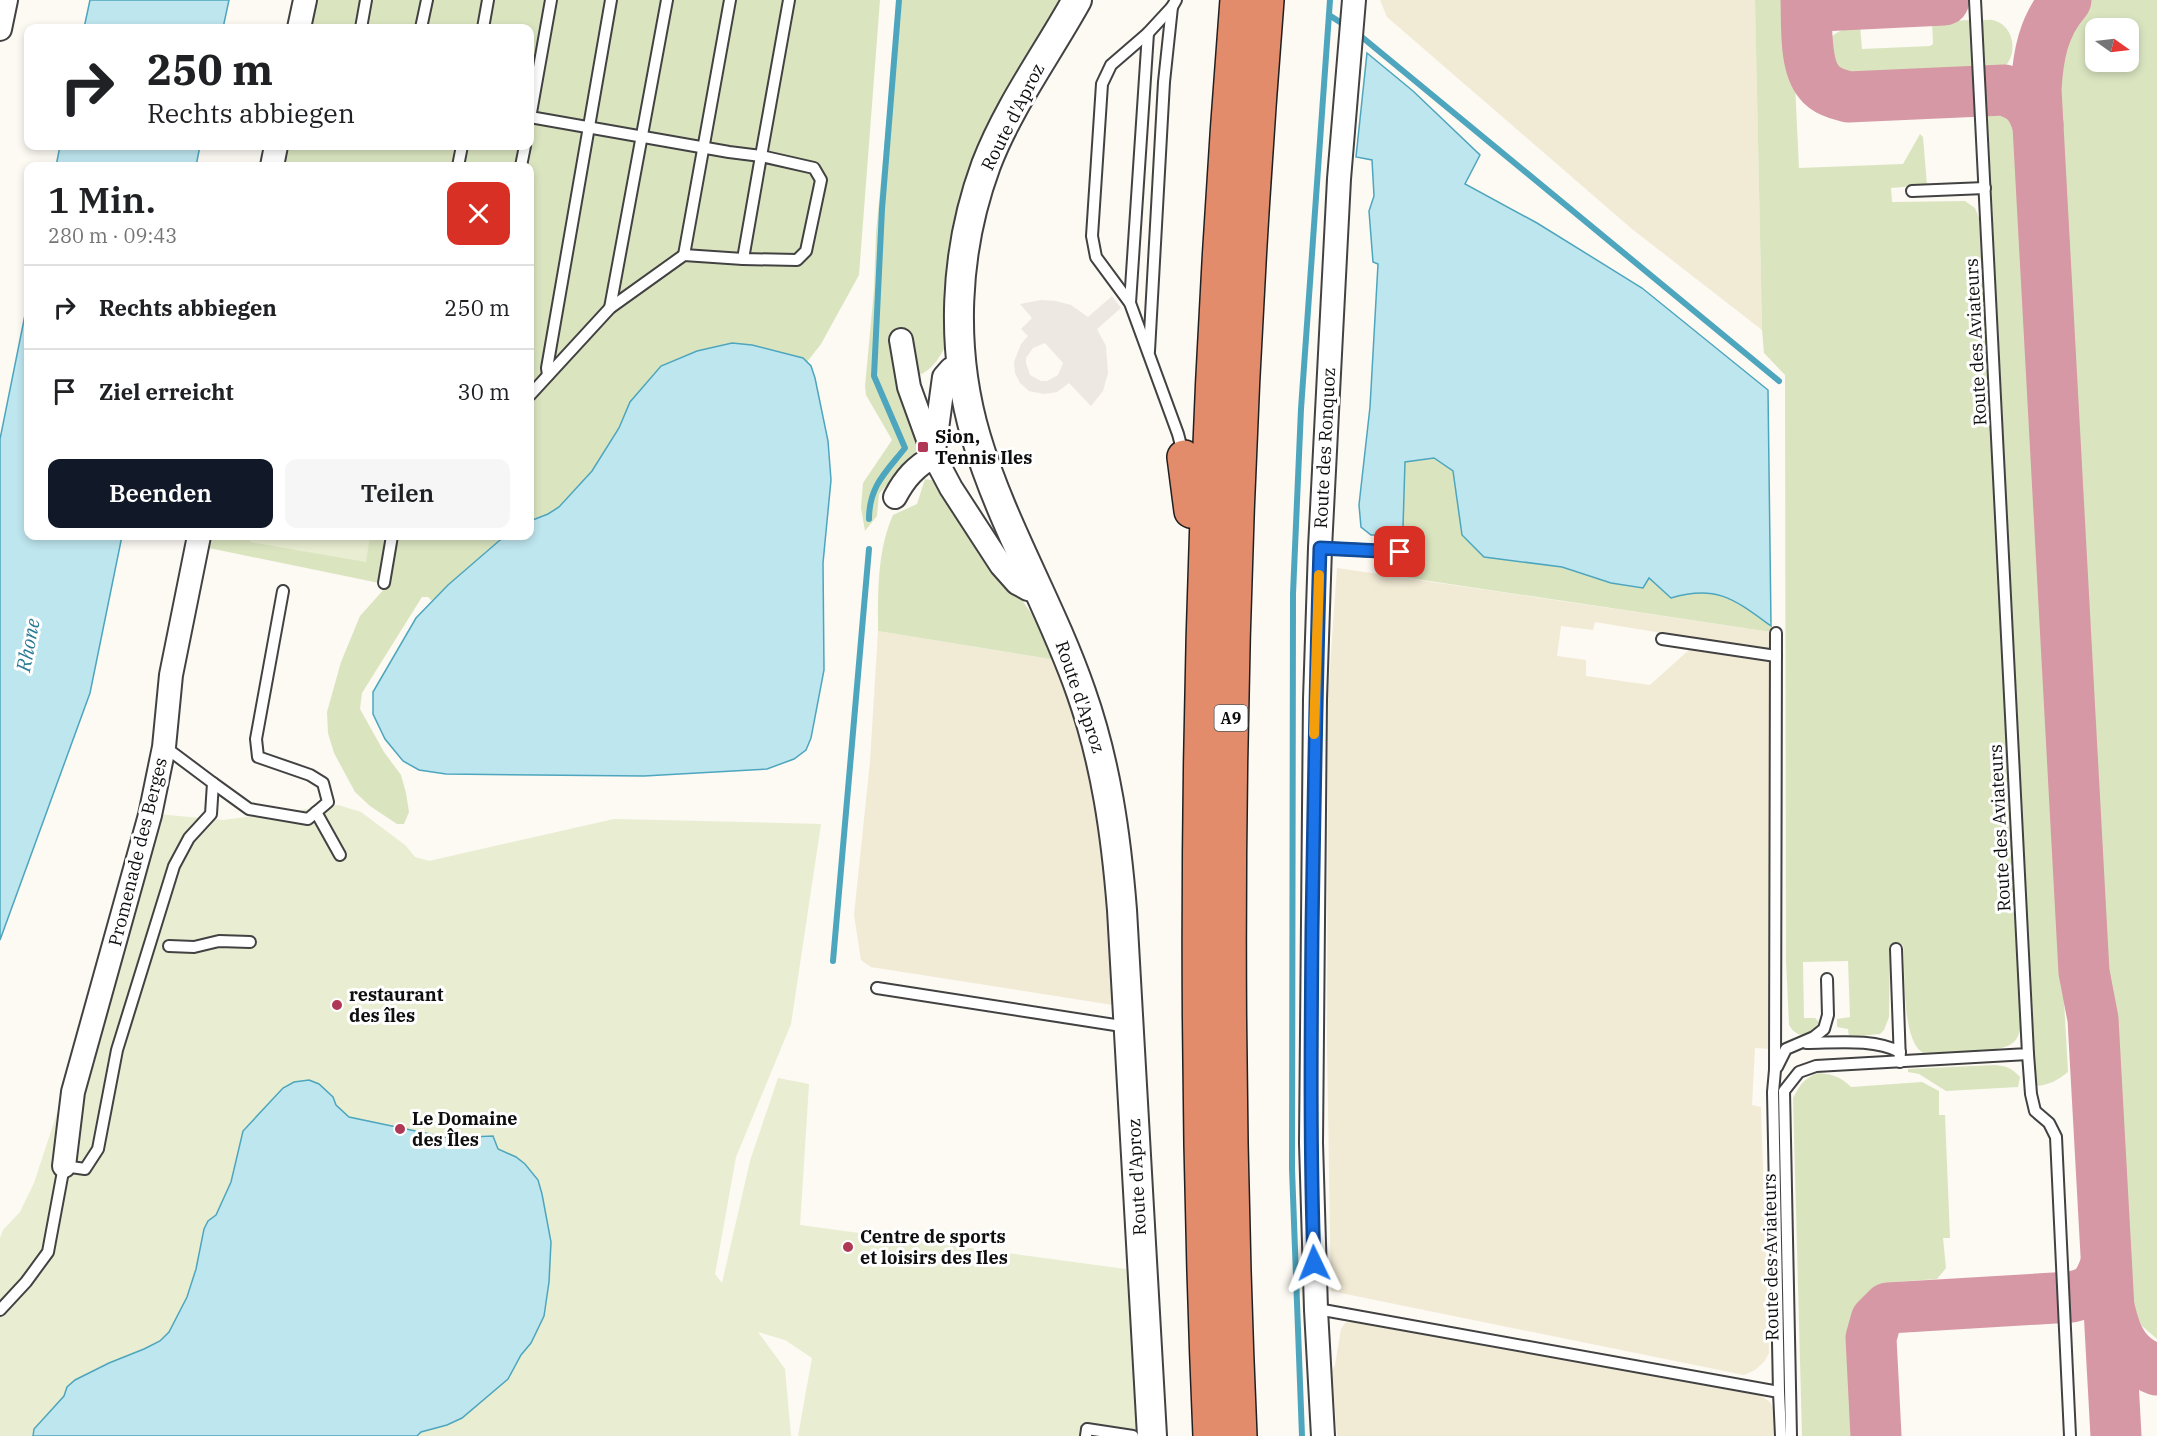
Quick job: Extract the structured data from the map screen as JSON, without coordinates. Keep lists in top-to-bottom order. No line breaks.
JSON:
{"streets":{"highway":["A9"],"street":["Route d'Aproz","Route des Ronquoz","Promenade des Berges"],"lane":["Route des Aviateurs"]},"water":["Rhone"],"places":{"transit":["Sion, Tennis Iles"],"other":["restaurant des îles","Le Domaine des Îles","Centre de sports et loisirs des Iles"]},"north":"right","page":{"turn":["250 m","Rechts abbiegen"],"heading":["1 Min.","280 m · 09:43"],"list":[{"name":"Rechts abbiegen","value":"250 m"},{"name":"Ziel erreicht","value":"30 m"}],"buttons":["Beenden","Teilen"]}}
